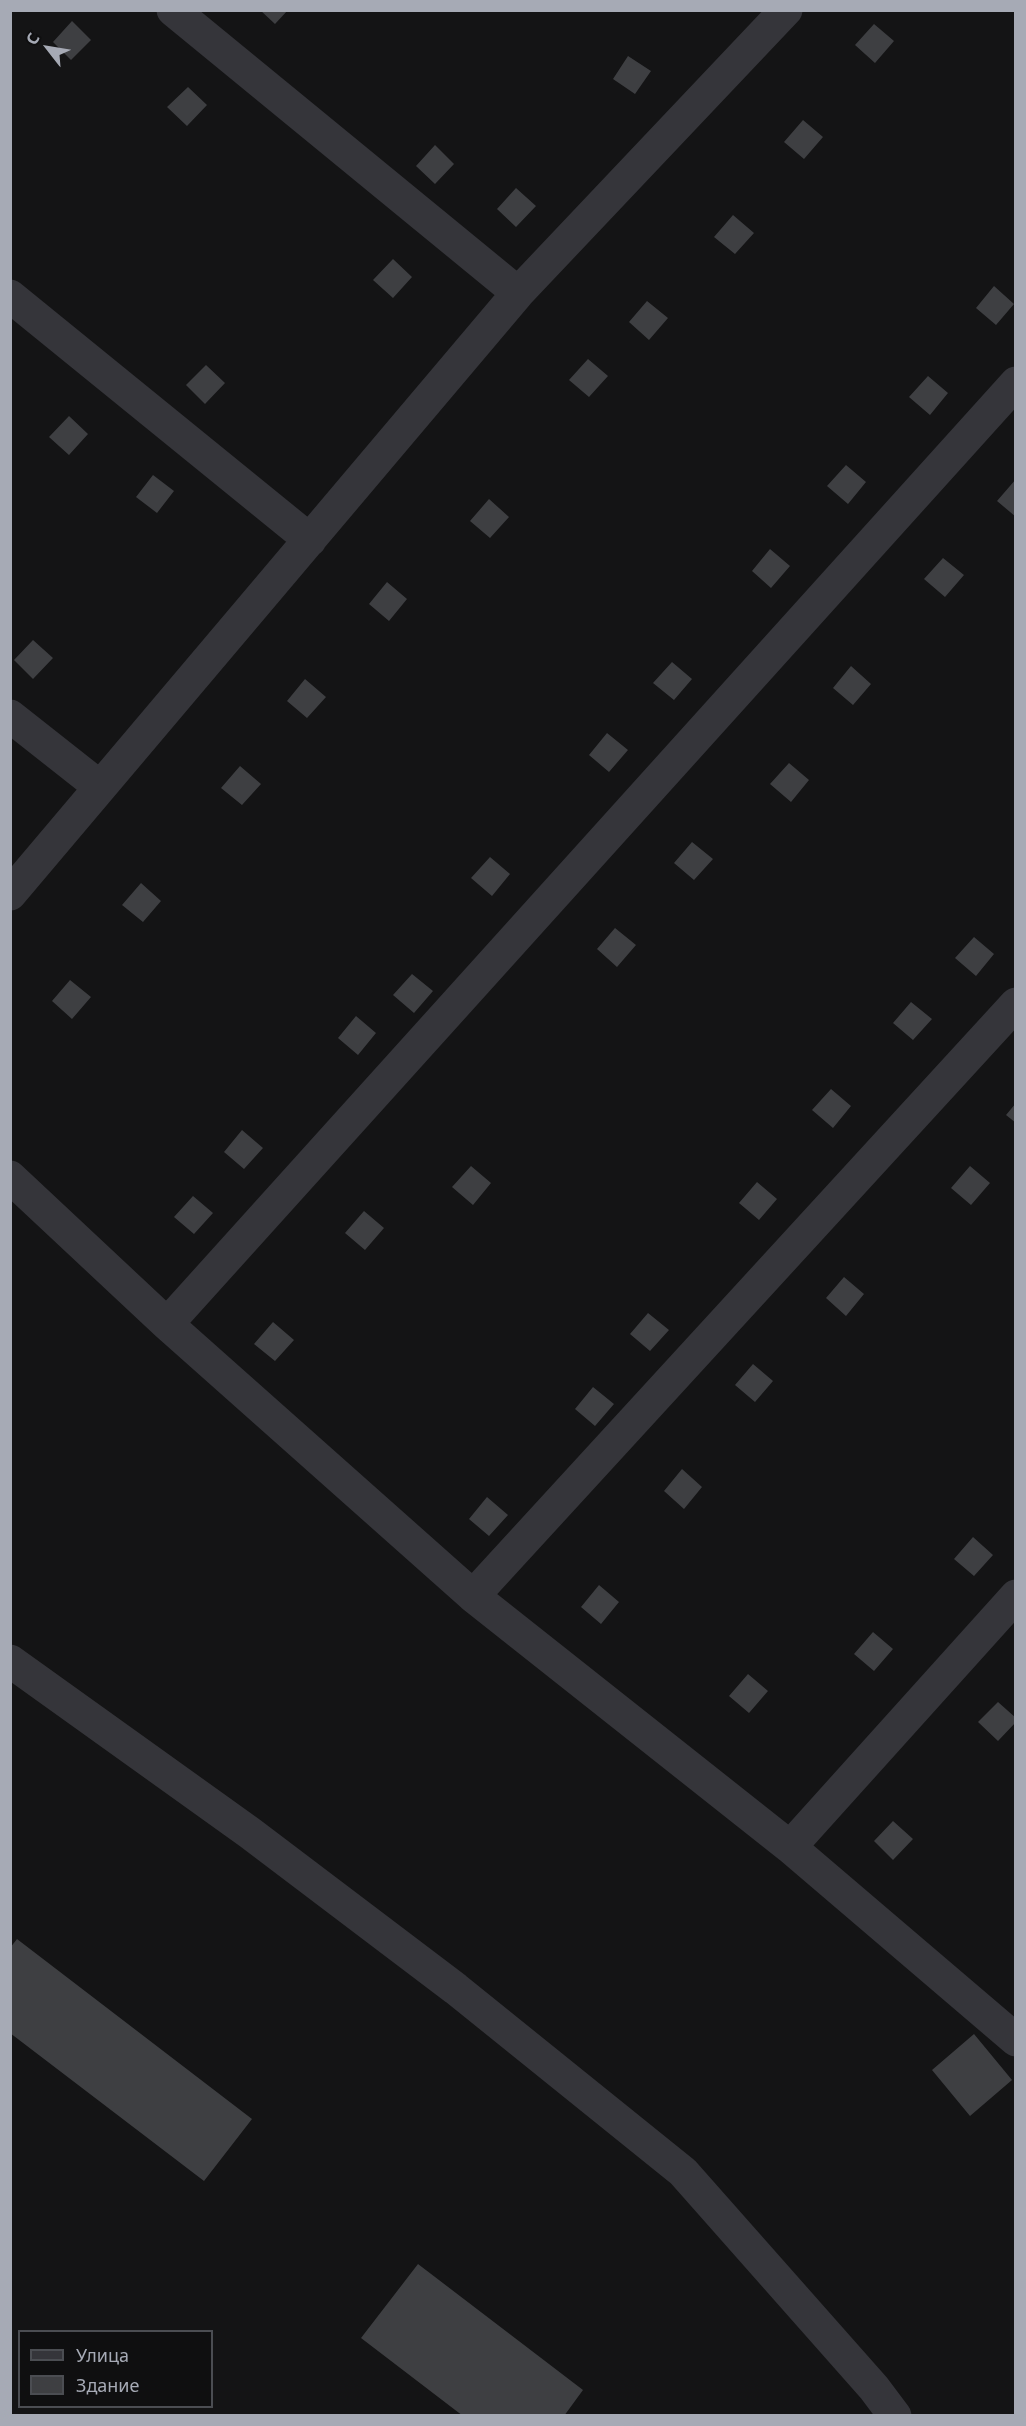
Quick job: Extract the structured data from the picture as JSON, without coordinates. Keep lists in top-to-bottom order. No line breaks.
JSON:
{"legend":["Улица","Здание"],"north":"top left"}
